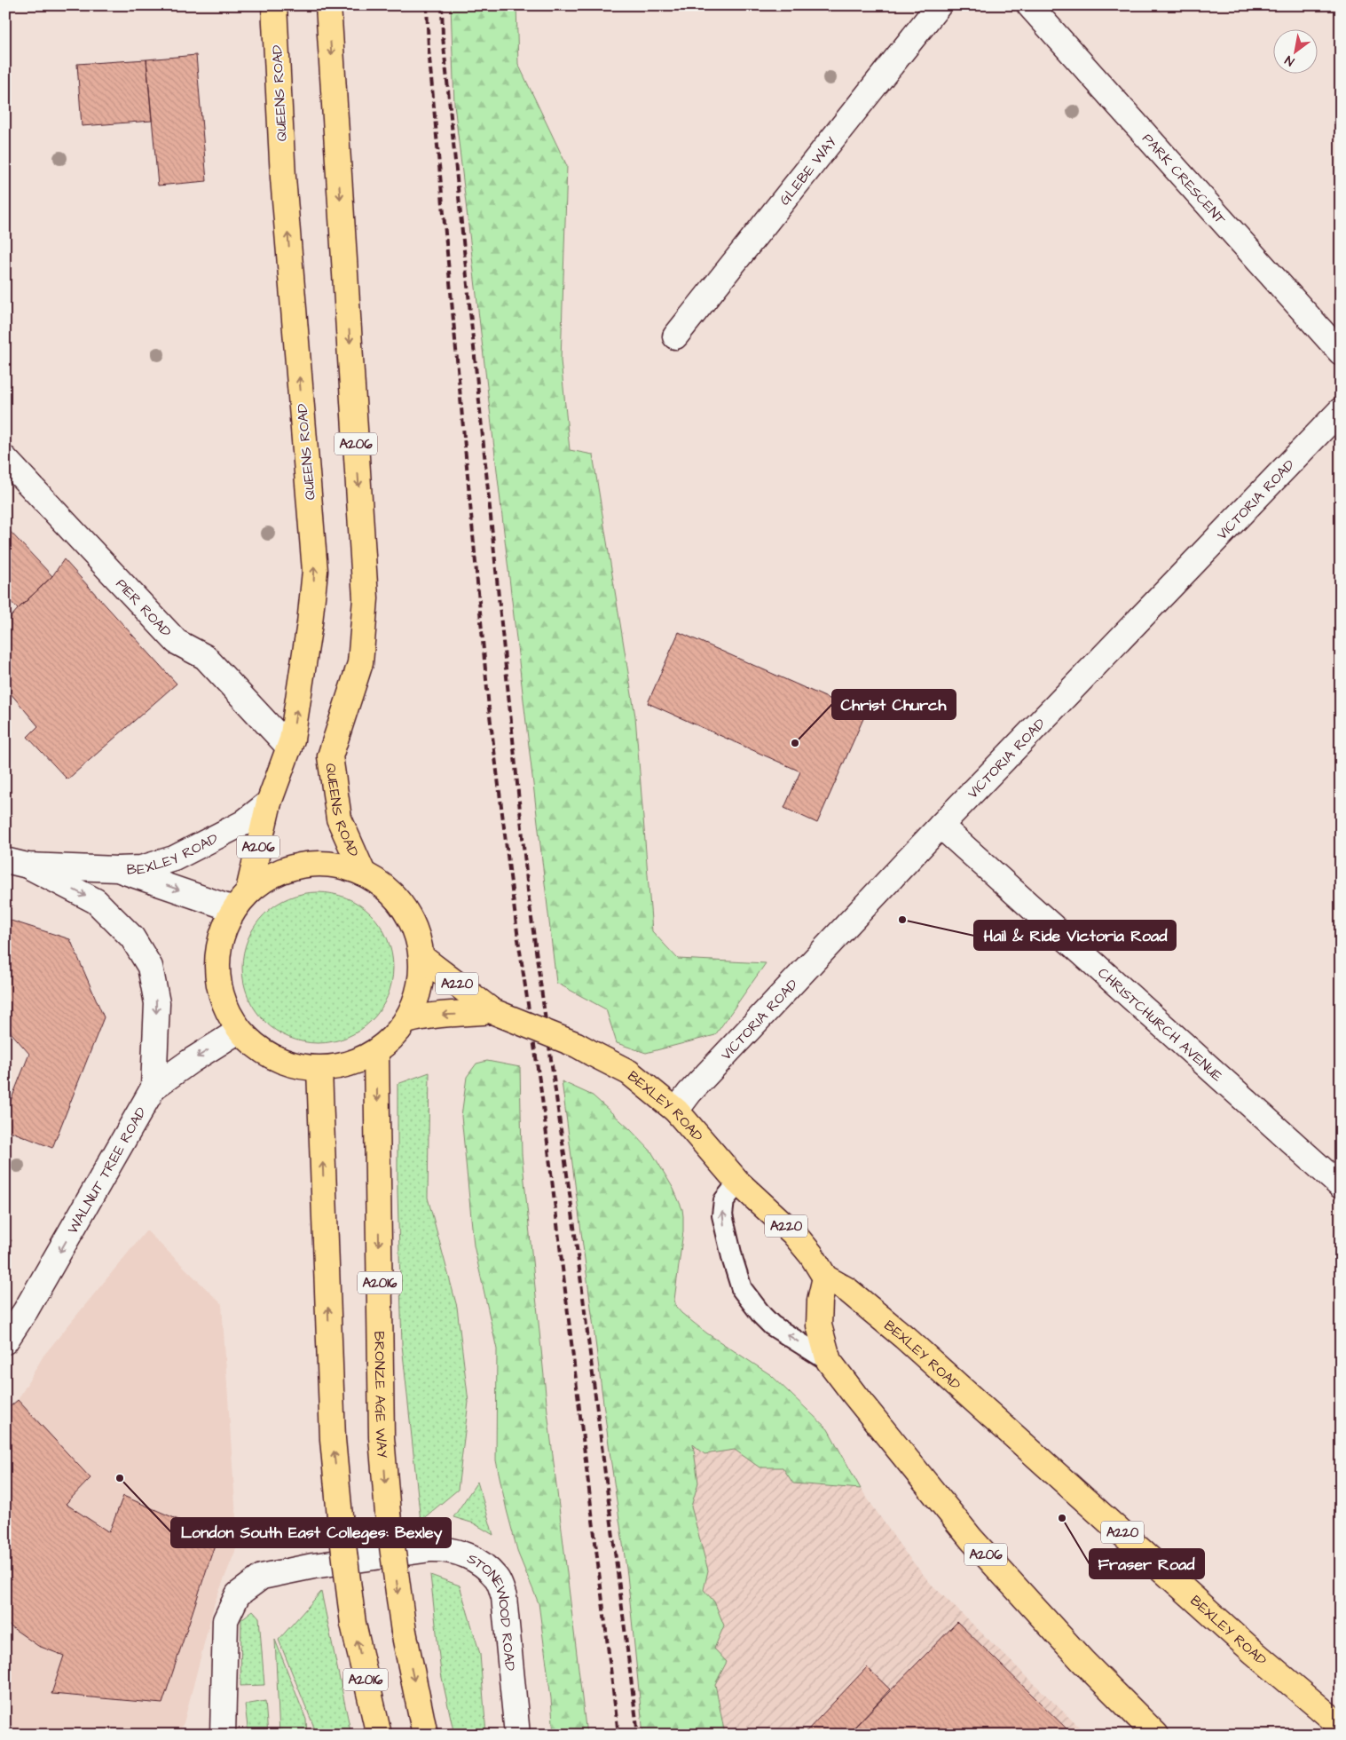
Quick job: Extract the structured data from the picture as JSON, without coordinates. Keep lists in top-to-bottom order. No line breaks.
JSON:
{"streets":{"main road":["QUEENS ROAD","A206","BEXLEY ROAD","A220","A2016","BRONZE AGE WAY"],"street":["GLEBE WAY","PARK CRESCENT","VICTORIA ROAD","PIER ROAD","CHRISTCHURCH AVENUE","WALNUT TREE ROAD","STONEWOOD ROAD"]},"crossings":[["QUEENS ROAD","PIER ROAD"],["QUEENS ROAD","BEXLEY ROAD"],["QUEENS ROAD","WALNUT TREE ROAD"],["A206","BEXLEY ROAD"],["VICTORIA ROAD","BEXLEY ROAD"],["VICTORIA ROAD","CHRISTCHURCH AVENUE"]],"one_way":["WALNUT TREE ROAD"],"places":["Christ Church","Hail & Ride Victoria Road","London South East Colleges: Bexley","Fraser Road"],"north":"bottom left"}
